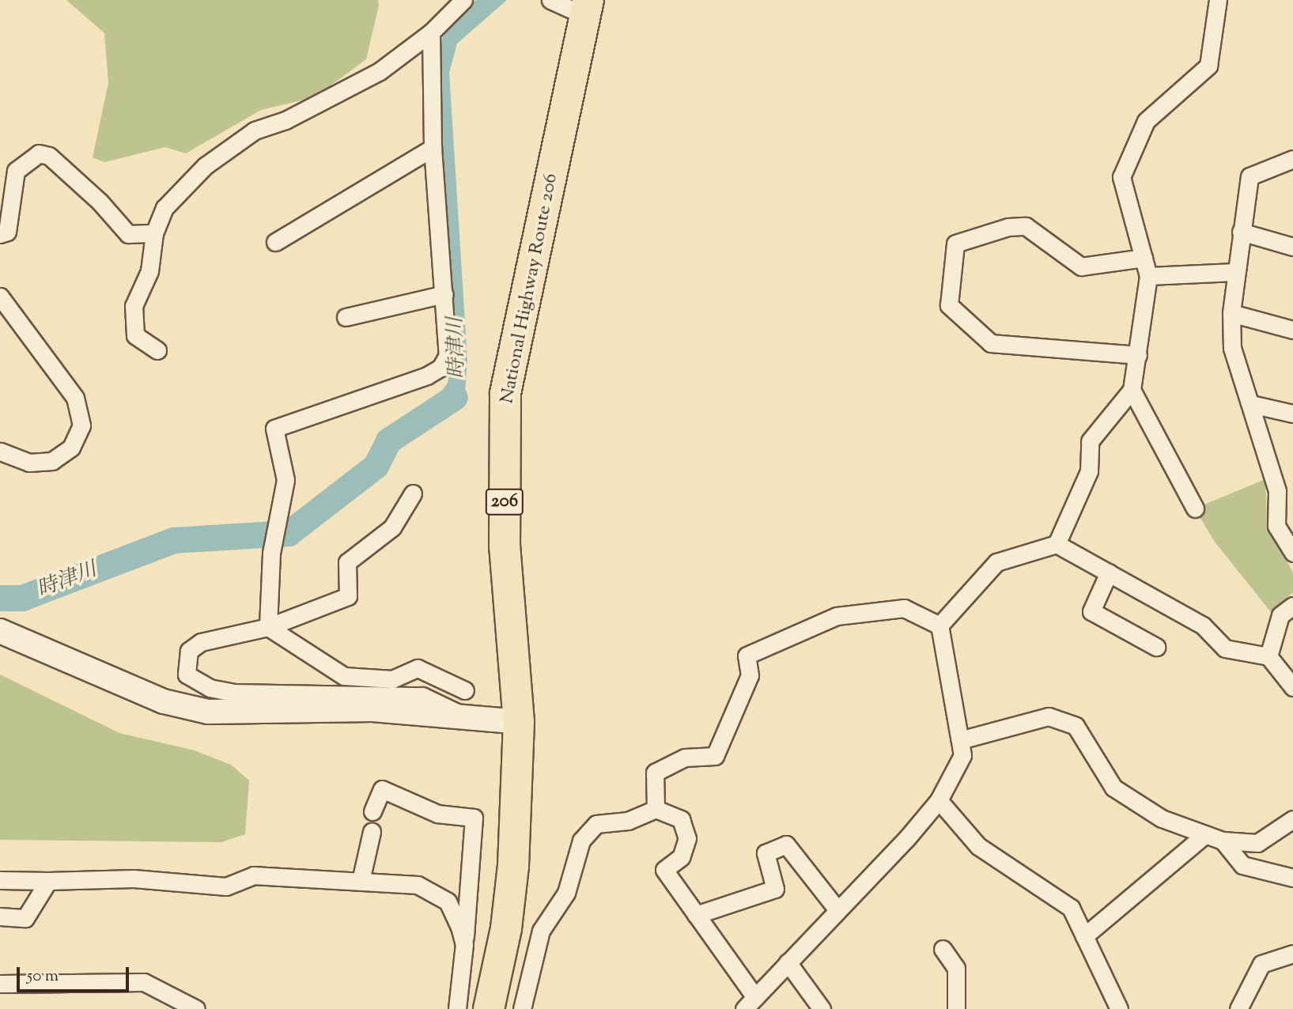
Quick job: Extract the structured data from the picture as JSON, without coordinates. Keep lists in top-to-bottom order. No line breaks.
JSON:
{"streets":{"highway":["National Highway Route 206","206"]},"water":["時津川"],"scale_bar":"50 m"}
